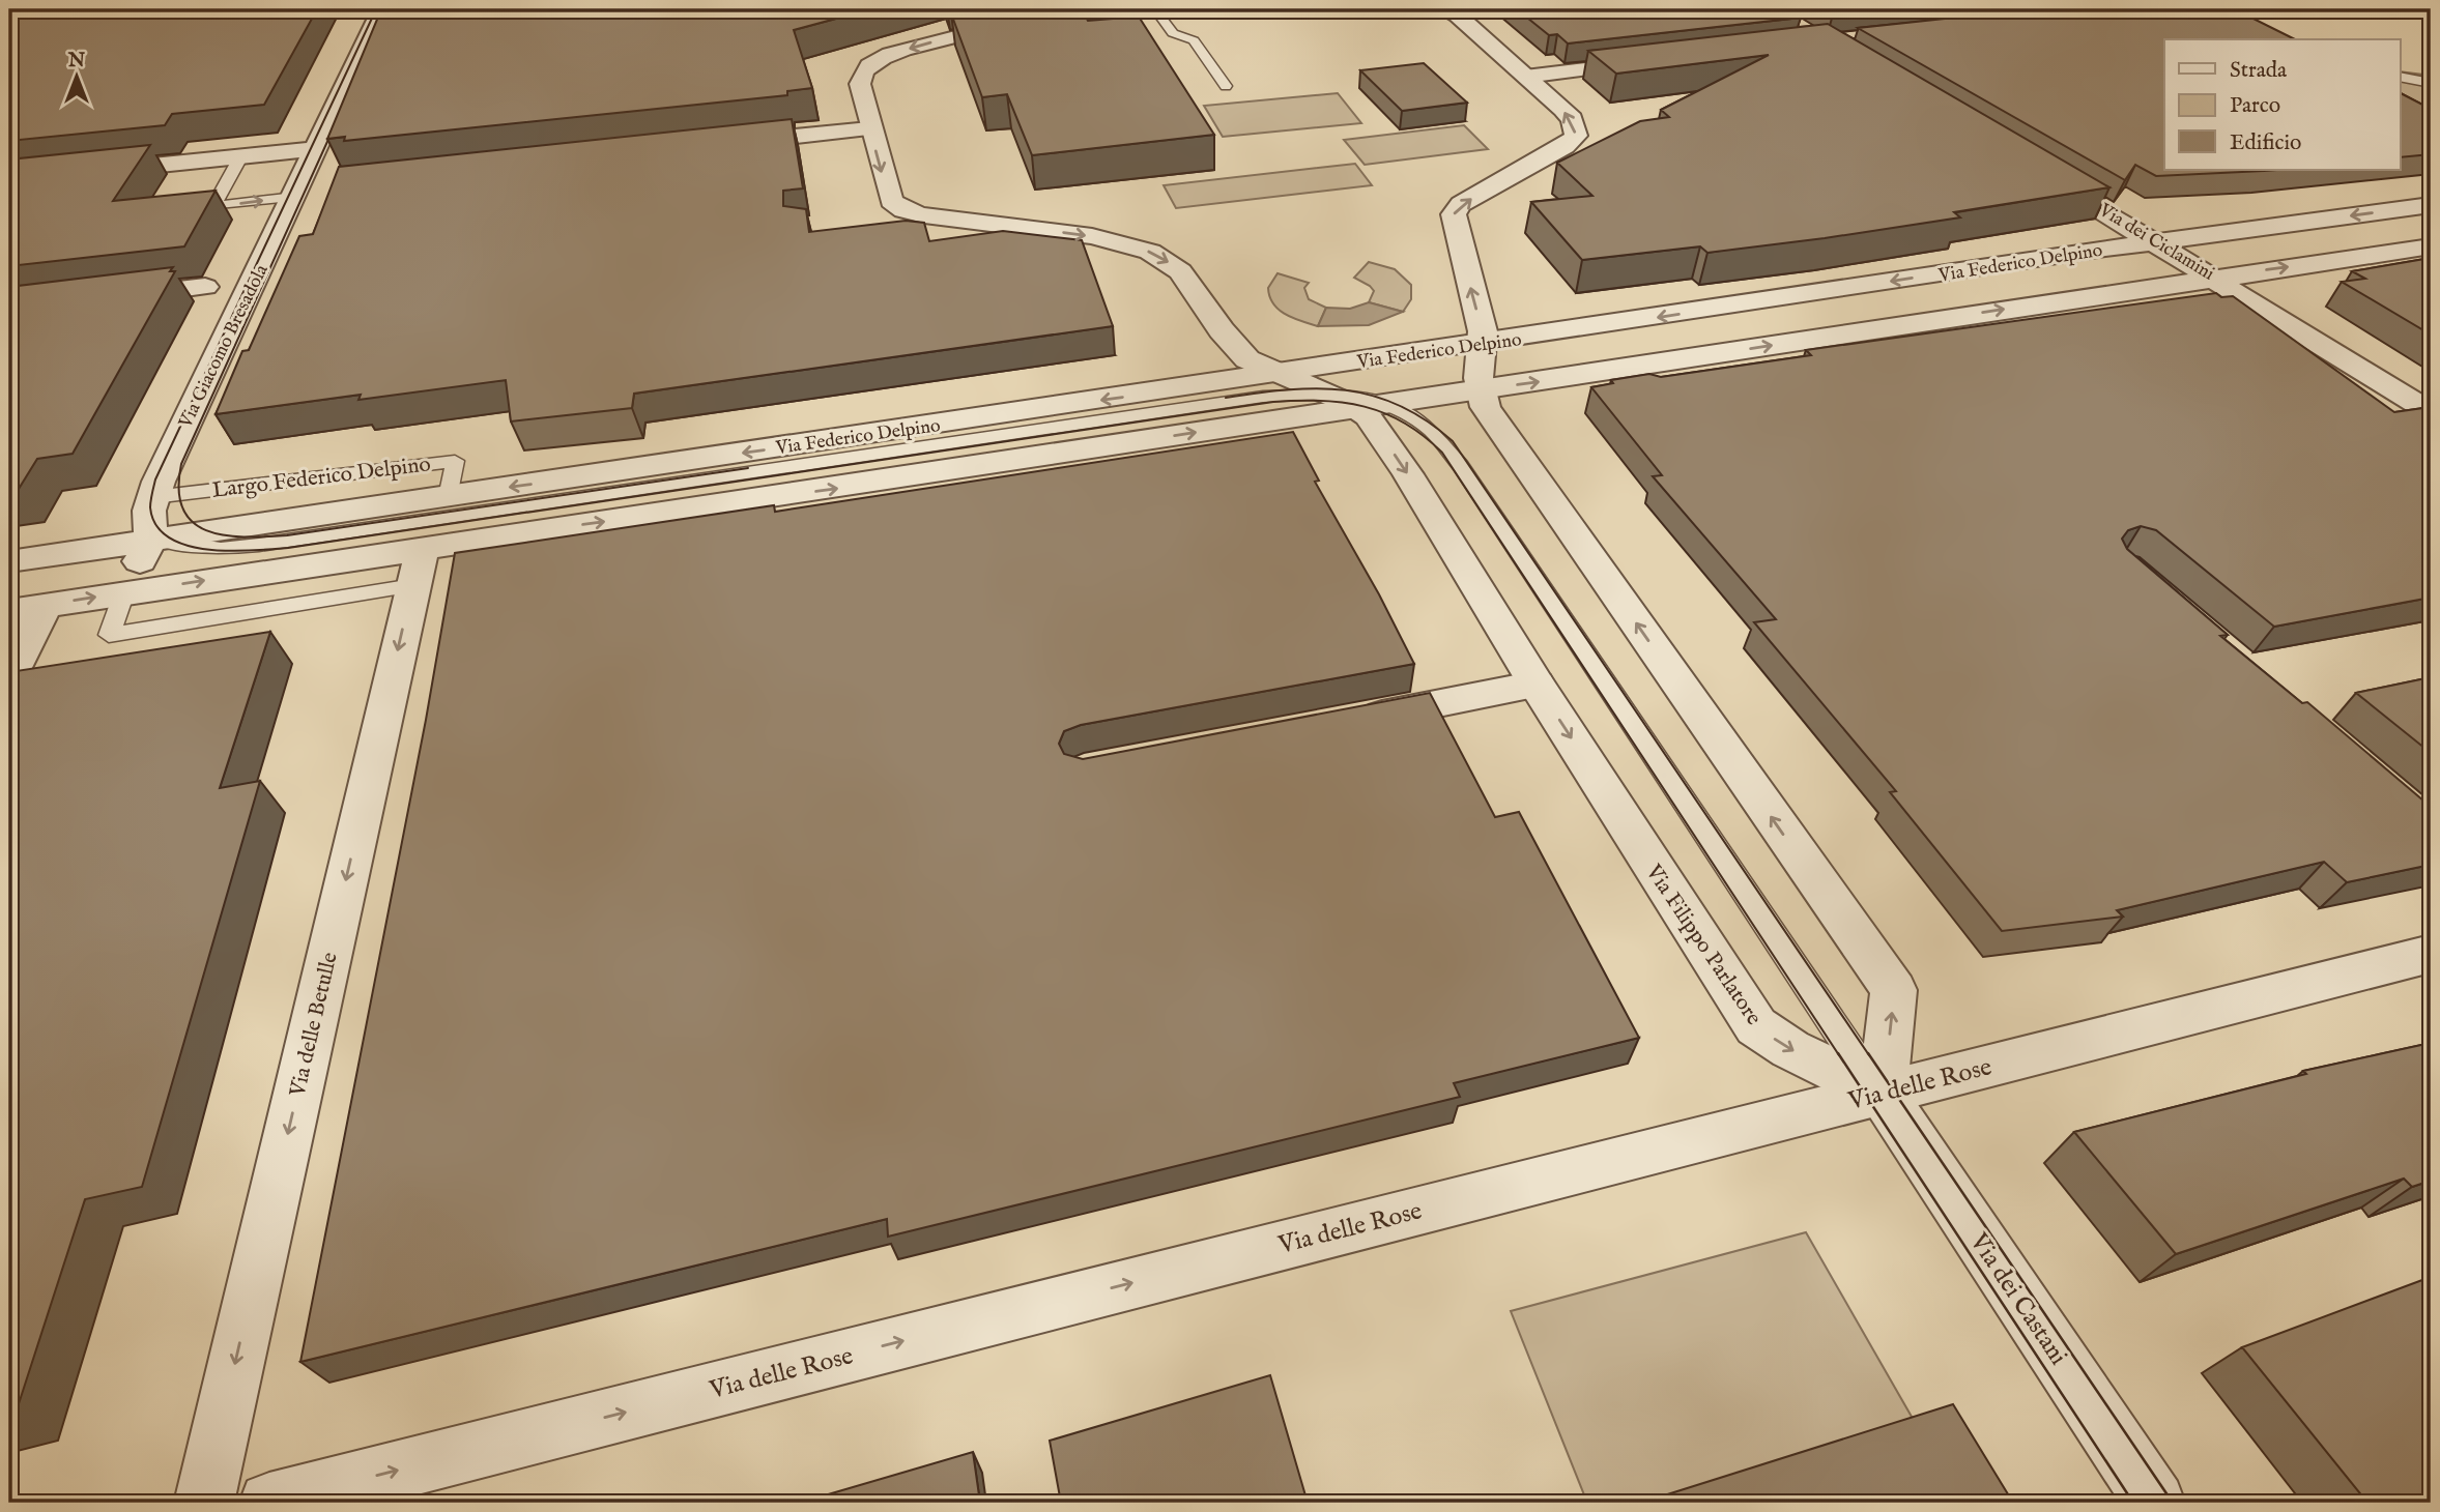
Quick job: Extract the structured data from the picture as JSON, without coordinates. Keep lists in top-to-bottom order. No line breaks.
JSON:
{"streets":{"street":["Via dei Ciclamini","Via Federico Delpino","Via Giacomo Bresadola","Largo Federico Delpino","Via Filippo Parlatore","Via delle Betulle","Via delle Rose","Via dei Castani"]},"crossings":[["Via dei Ciclamini","Via Federico Delpino"],["Via Federico Delpino","Largo Federico Delpino"],["Via Federico Delpino","Via delle Betulle"],["Via Giacomo Bresadola","Largo Federico Delpino"],["Largo Federico Delpino","Via delle Betulle"],["Via Filippo Parlatore","Via delle Rose"],["Via Filippo Parlatore","Via dei Castani"],["Via delle Rose","Via dei Castani"]],"one_way":["Via delle Betulle","Via delle Rose"],"legend":["Strada","Parco","Edificio"],"north":"top"}
